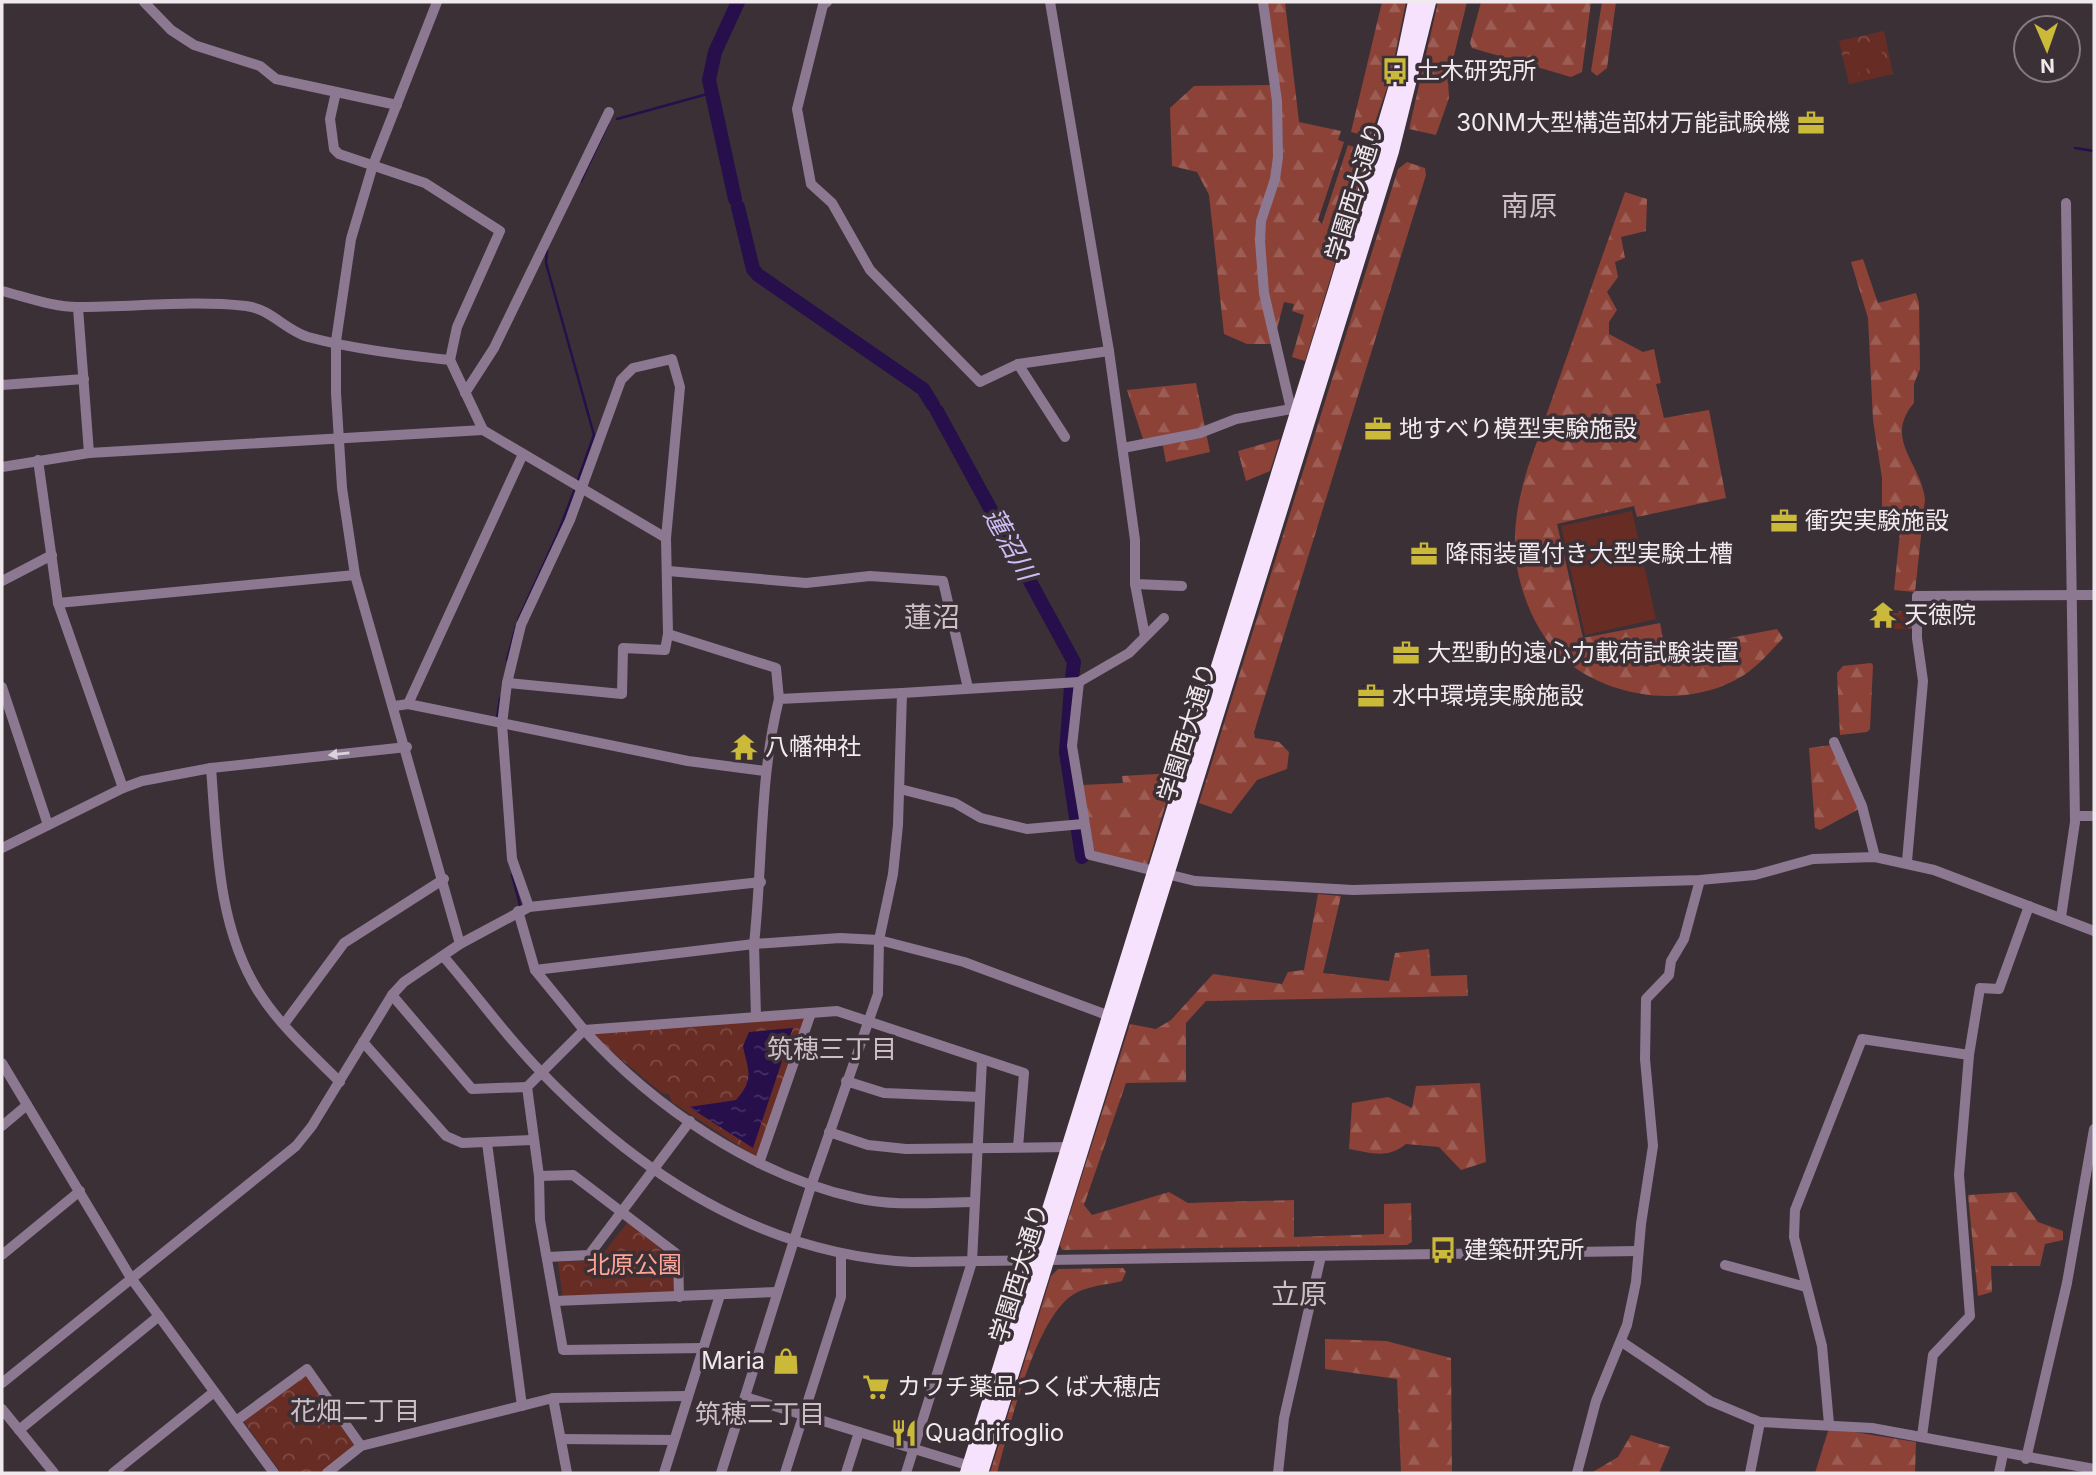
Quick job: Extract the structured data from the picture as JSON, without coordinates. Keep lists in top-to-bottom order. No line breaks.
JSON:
{"streets":{"highway":["学園西大通り"]},"districts":["南原","蓮沼","筑穂三丁目","立原","花畑二丁目","筑穂二丁目"],"water":["蓮沼川"],"parks":["北原公園"],"places":{"bus stop":["土木研究所","建築研究所"],"office":["30NM大型構造部材万能試験機","地すべり模型実験施設","衝突実験施設","降雨装置付き大型実験土槽","大型動的遠心力載荷試験装置","水中環境実験施設"],"temple":["天徳院","八幡神社"],"shop":["Maria"],"supermarket":["カワチ薬品つくば大穂店"],"restaurant":["Quadrifoglio"]},"north":"bottom"}
